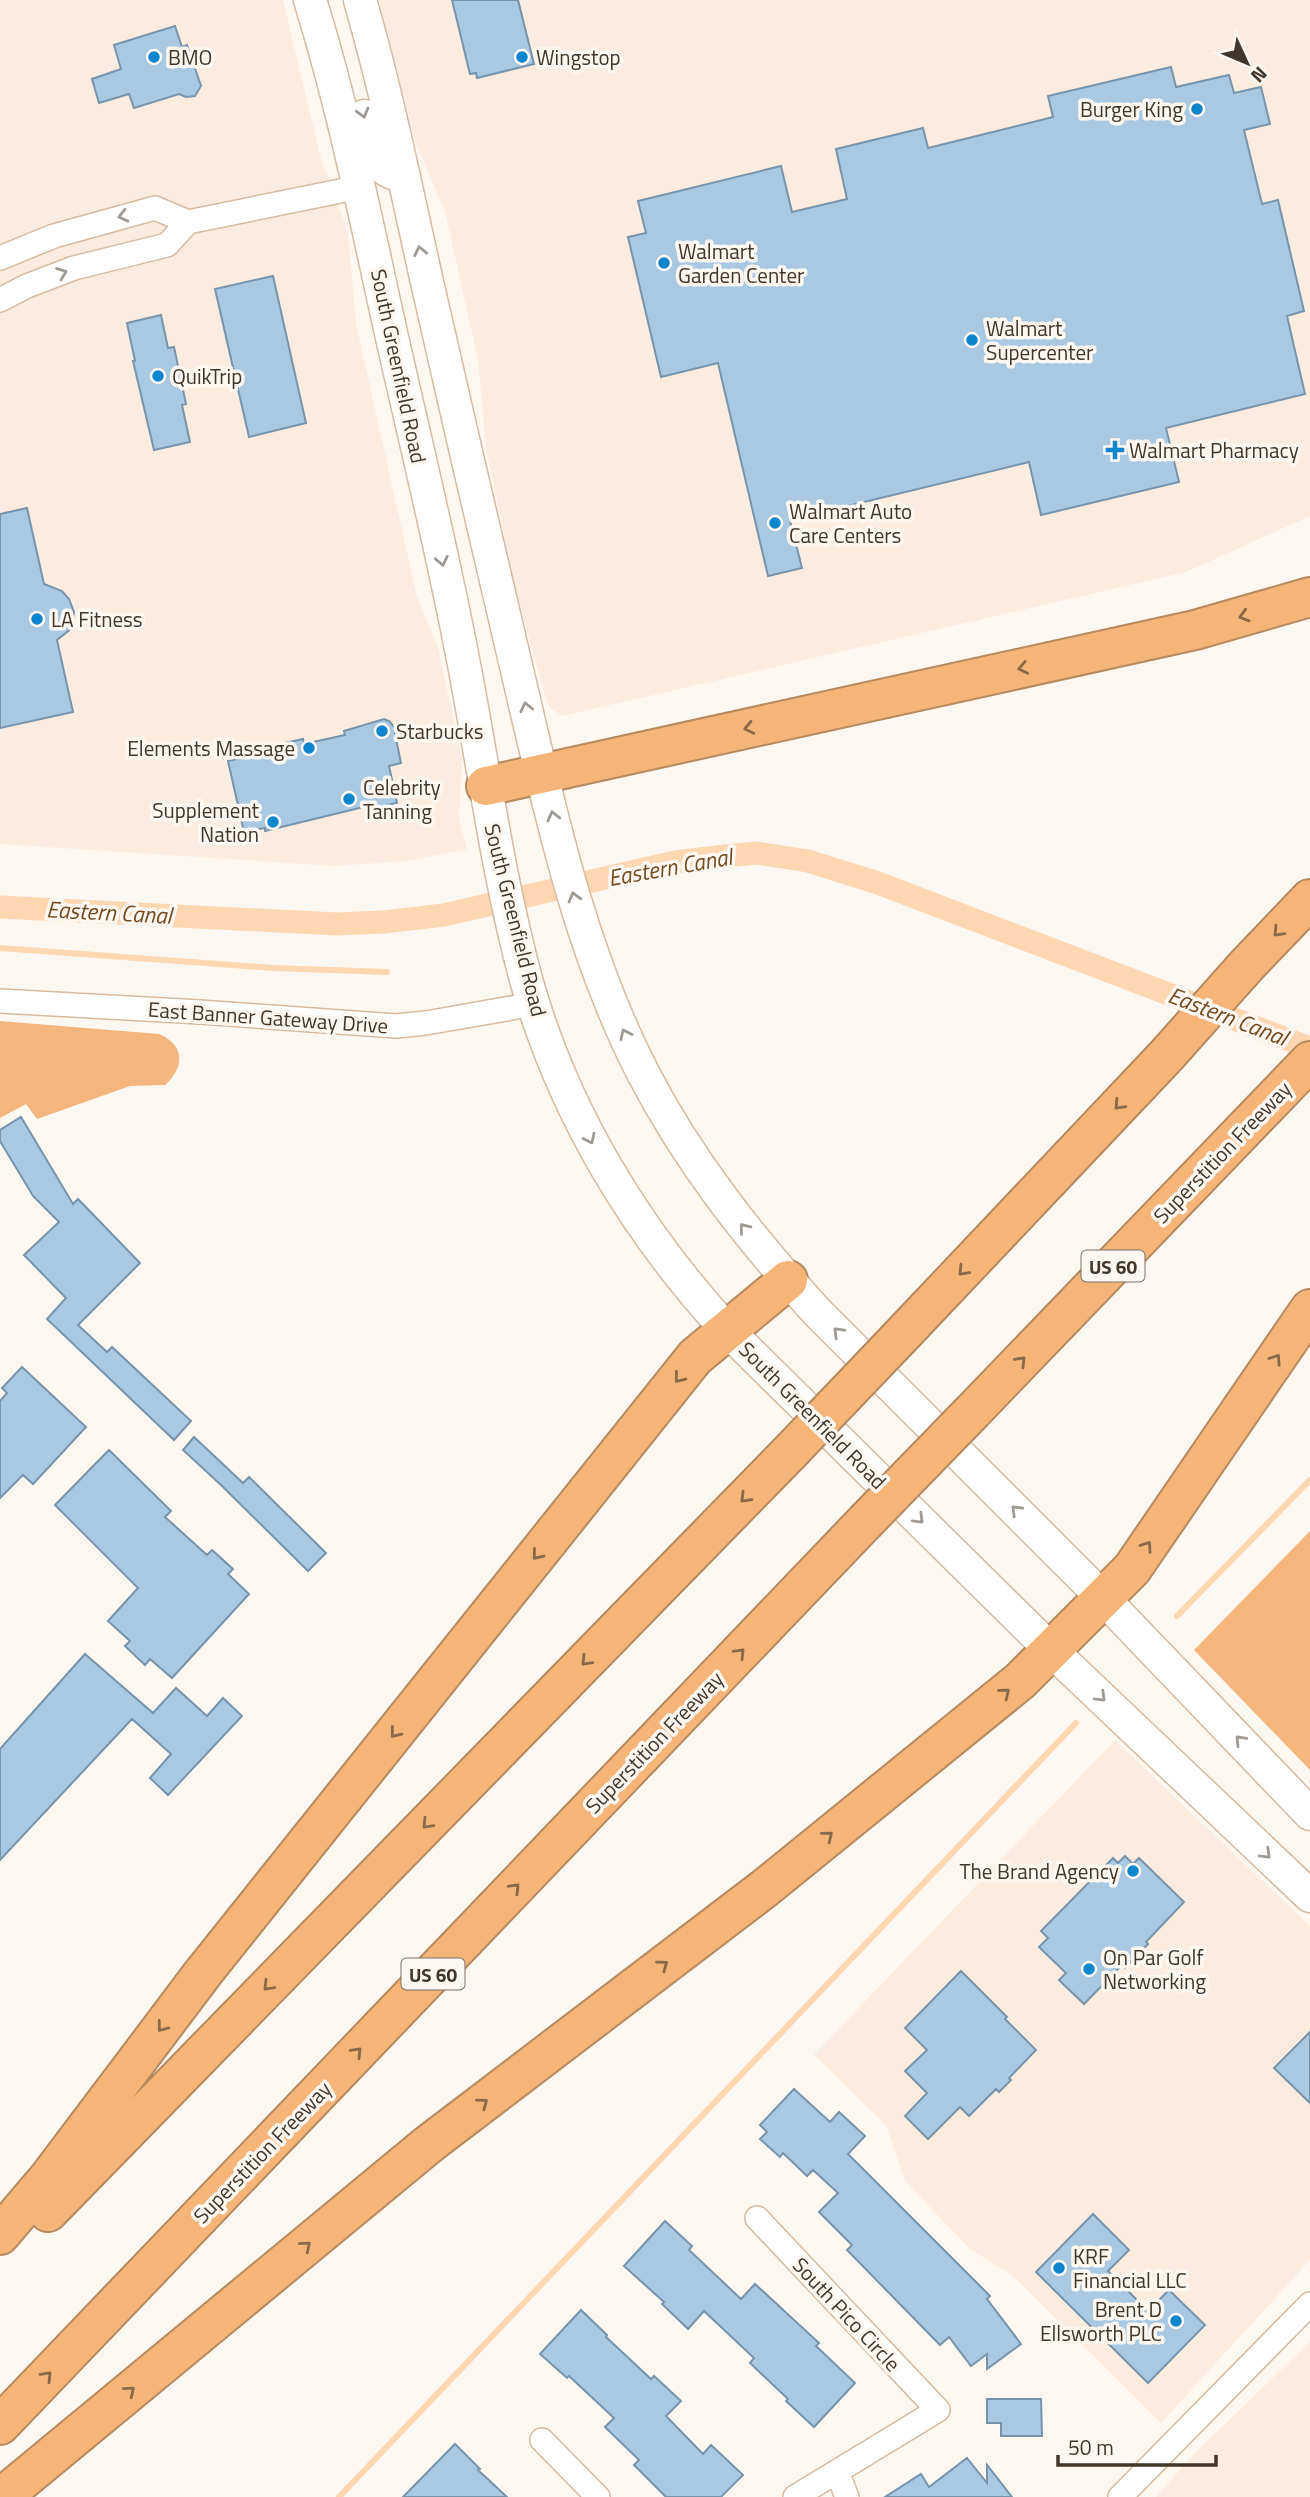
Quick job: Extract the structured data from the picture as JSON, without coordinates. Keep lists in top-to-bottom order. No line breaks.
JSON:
{"streets":{"highway":["Superstition Freeway","US 60"],"main road":["South Greenfield Road"],"street":["East Banner Gateway Drive","South Pico Circle"]},"crossings":[["South Greenfield Road","East Banner Gateway Drive"]],"water":["Eastern Canal"],"places":{"other":["BMO","Wingstop","Burger King","Walmart Garden Center","Walmart Supercenter","QuikTrip","Walmart Auto Care Centers","LA Fitness","Starbucks","Elements Massage","Celebrity Tanning","Supplement Nation","The Brand Agency","On Par Golf Networking","KRF Financial LLC","Brent D Ellsworth PLC"],"health":["Walmart Pharmacy"]},"scale_bar":"50 m","north":"bottom right"}
